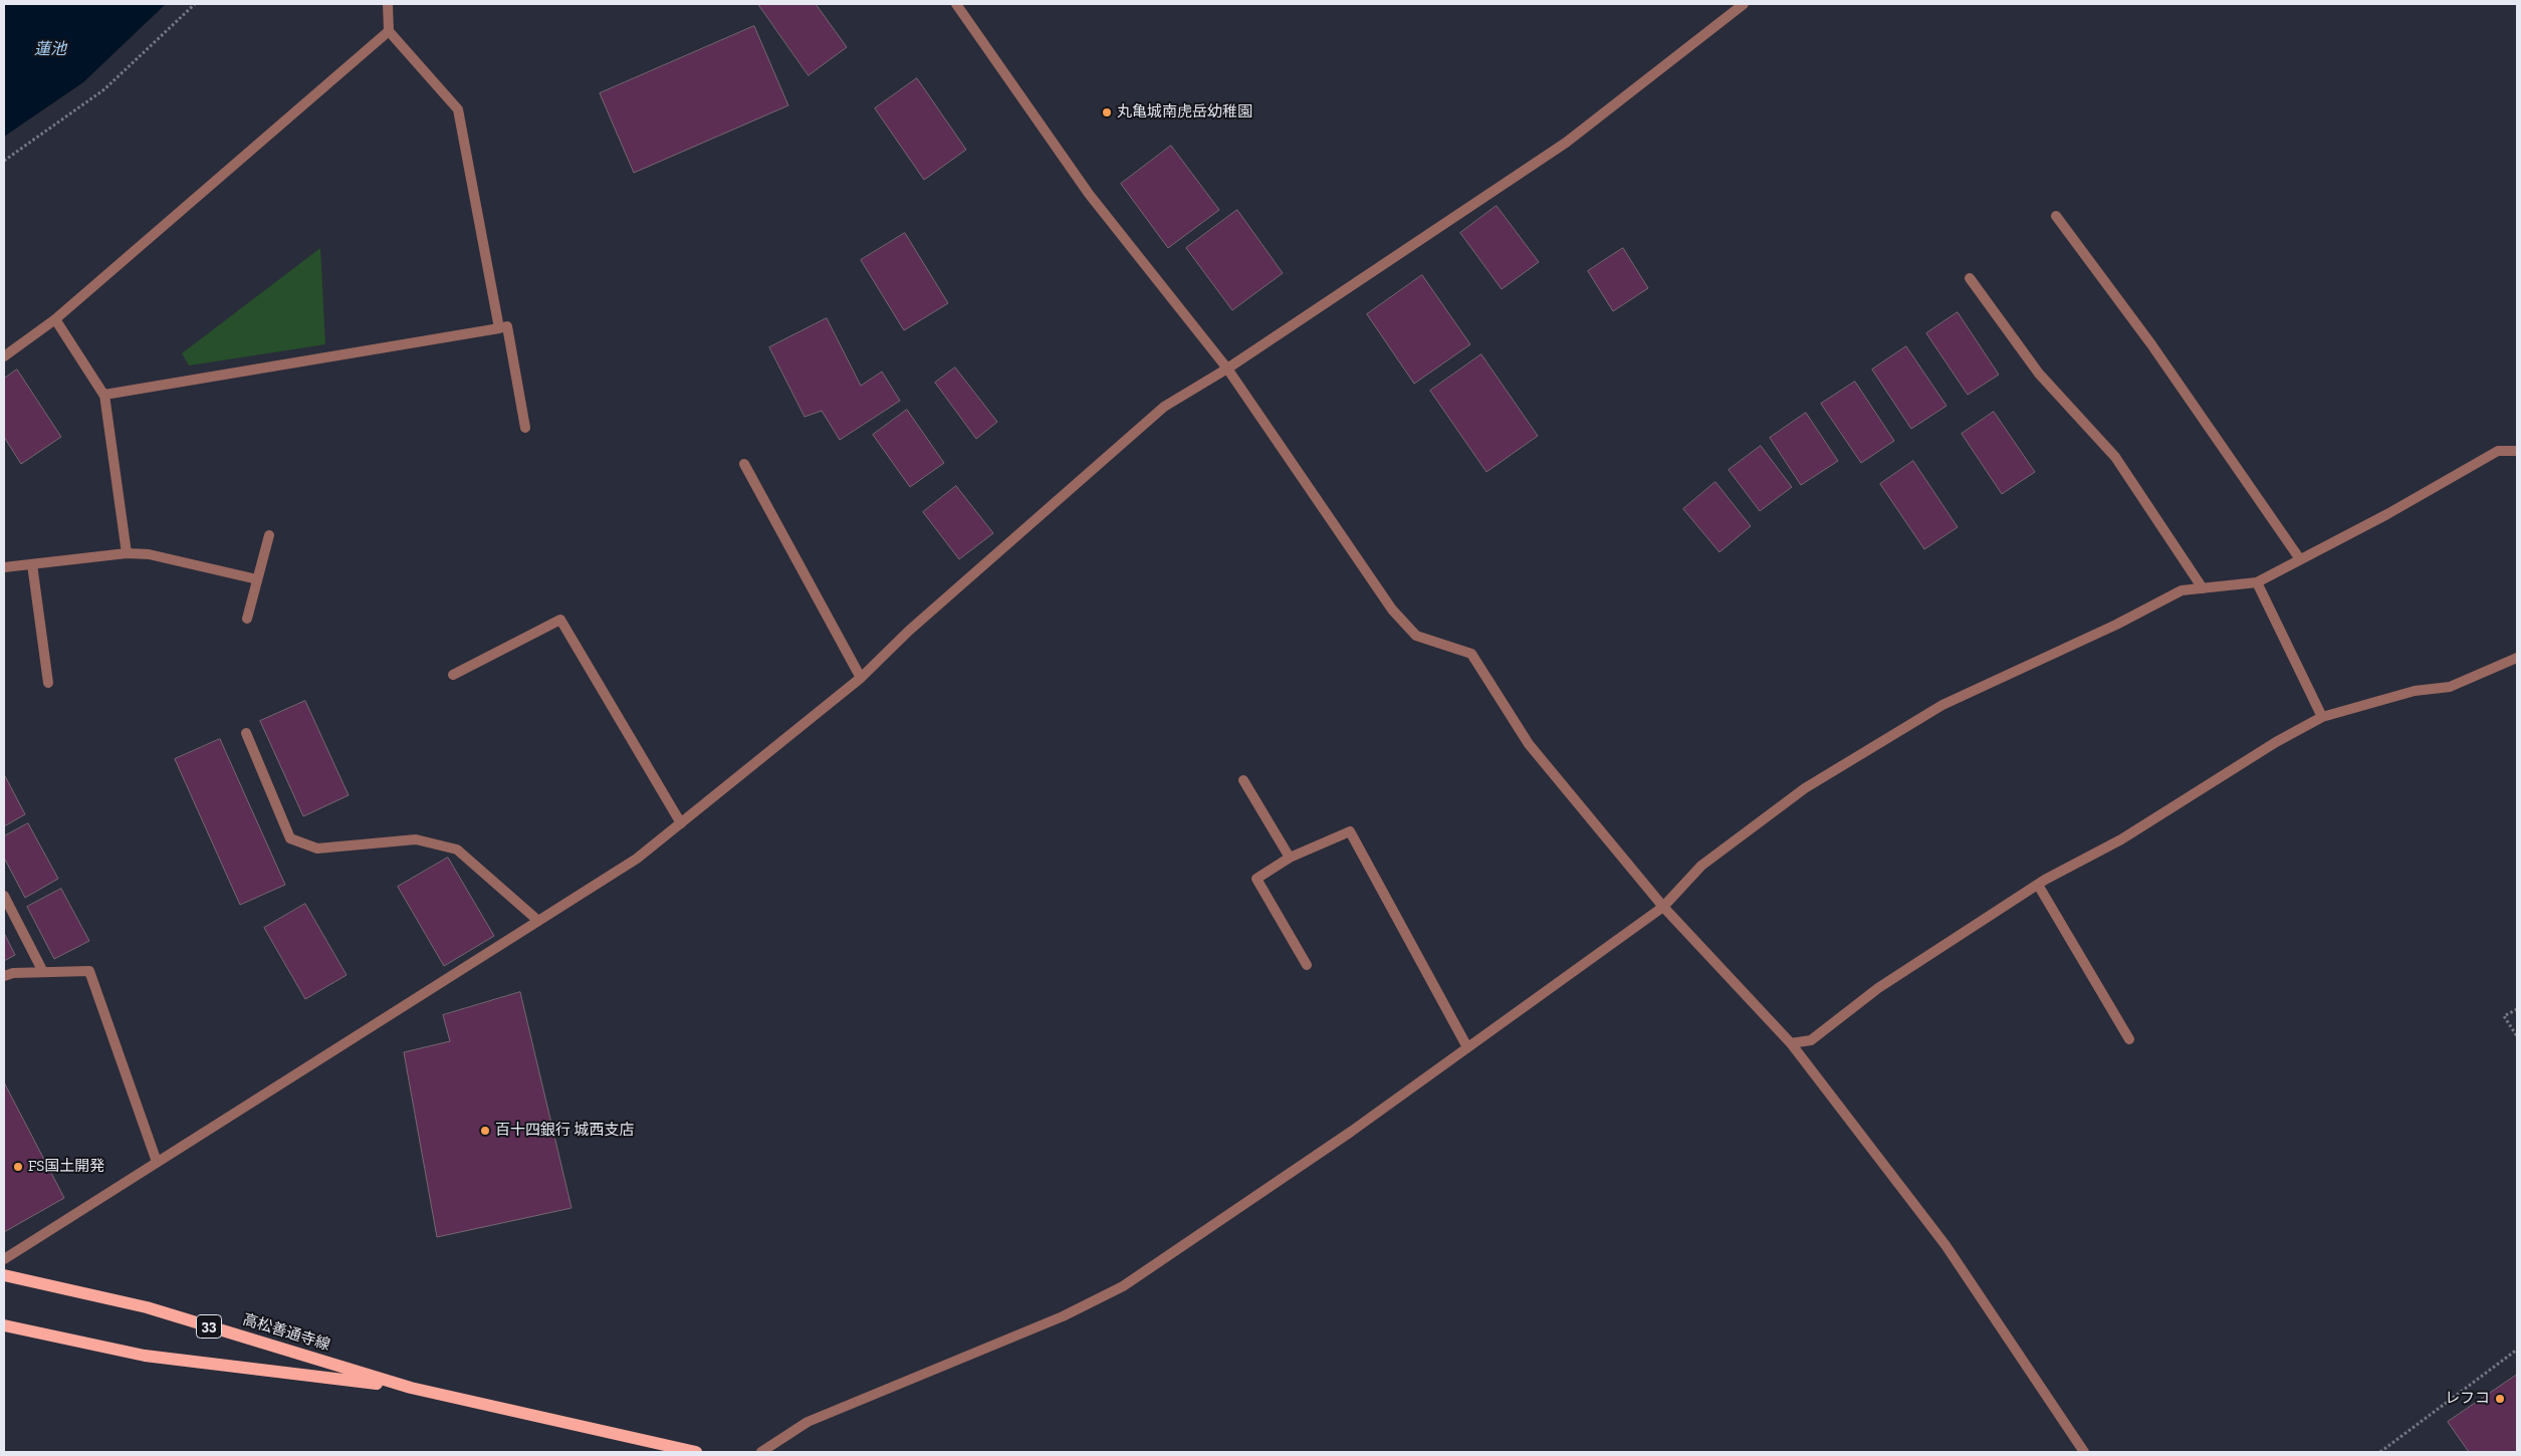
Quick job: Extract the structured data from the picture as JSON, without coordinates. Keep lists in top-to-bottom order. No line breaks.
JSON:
{"streets":{"main road":["33","高松善通寺線"]},"water":["蓮池"],"places":["丸亀城南虎岳幼稚園","百十四銀行 城西支店","FS国土開発","レフコ"]}
